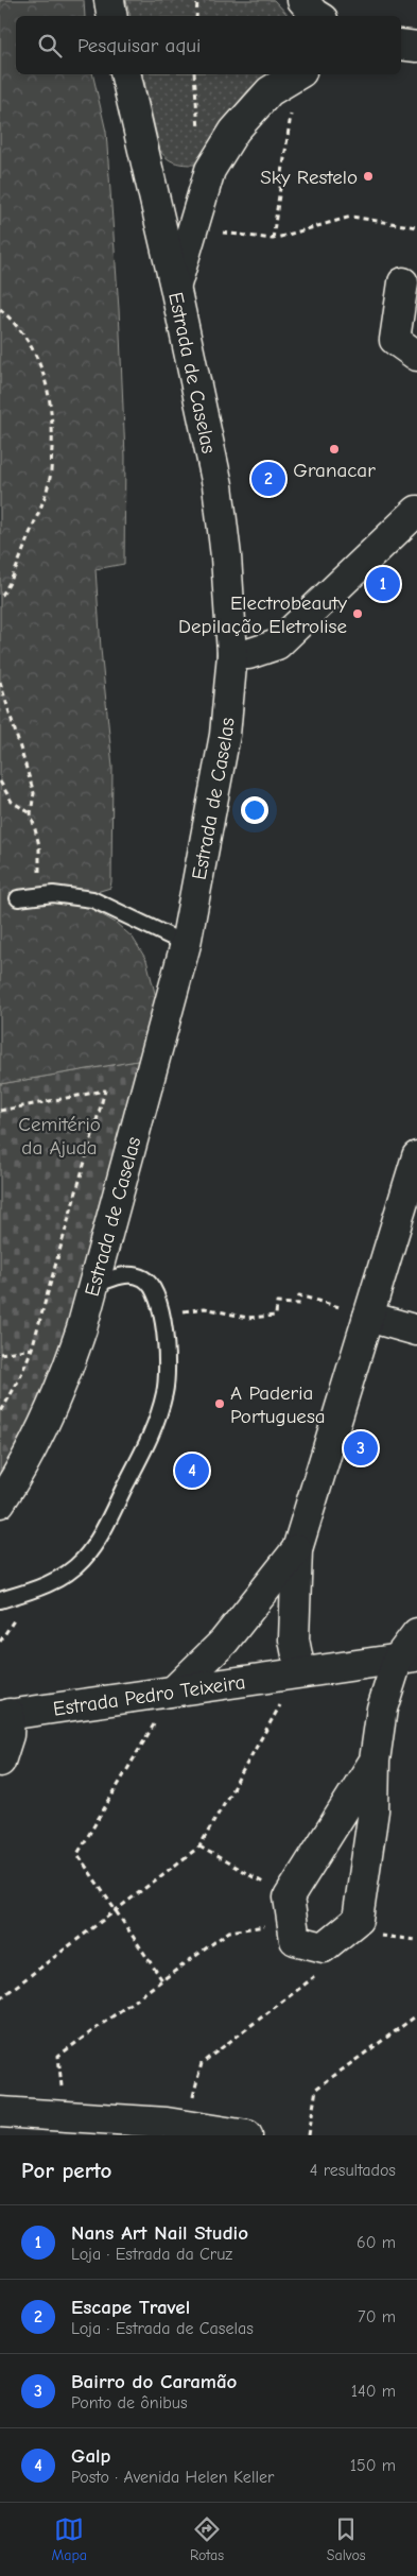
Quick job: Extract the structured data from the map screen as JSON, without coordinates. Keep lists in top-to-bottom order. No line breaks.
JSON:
{"streets":{"street":["Estrada de Caselas","Estrada Pedro Teixeira"]},"parks":["Cemitério da Ajuda"],"places":["Sky Restelo","Granacar","Electrobeauty Depilação Eletrolise","A Paderia Portuguesa"],"page":{"search":"Pesquisar aqui","pins":["2","1","3","4"],"heading":["Por perto","4 resultados"],"list":[{"mark":"1","name":"Nans Art Nail Studio","note":"Loja · Estrada da Cruz","value":"60 m"},{"mark":"2","name":"Escape Travel","note":"Loja · Estrada de Caselas","value":"70 m"},{"mark":"3","name":"Bairro do Caramão","note":"Ponto de ônibus","value":"140 m"},{"mark":"4","name":"Galp","note":"Posto · Avenida Helen Keller","value":"150 m"}],"nav":["Mapa","Rotas","Salvos"]}}
